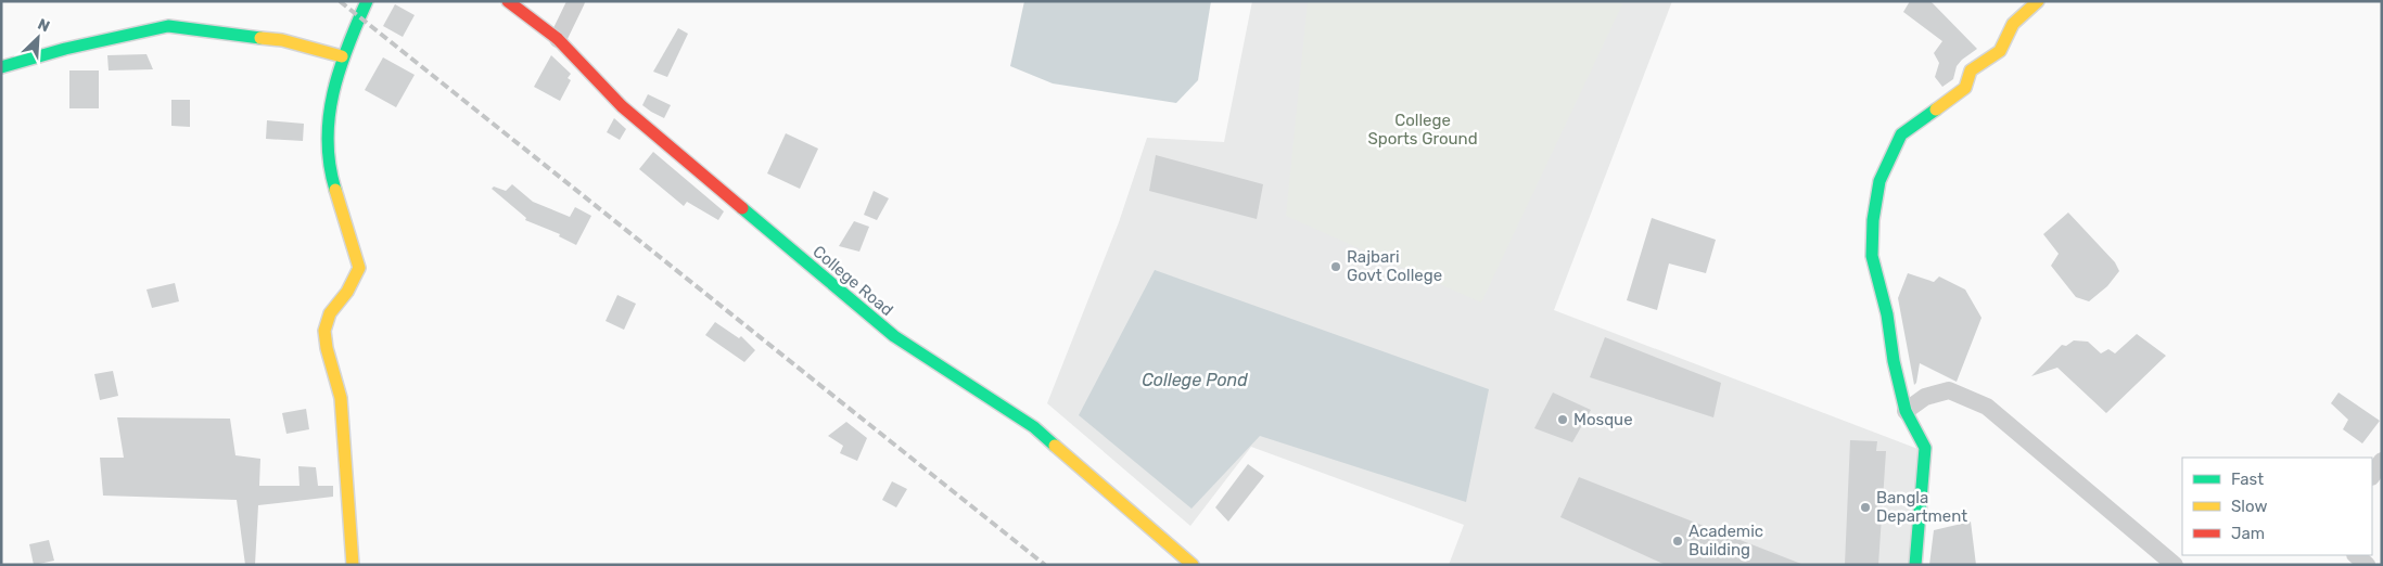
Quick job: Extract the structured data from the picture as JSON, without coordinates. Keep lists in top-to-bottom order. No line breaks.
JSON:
{"streets":{"street":["College Road"]},"water":["College Pond"],"parks":["College Sports Ground"],"places":["Rajbari Govt College","Mosque","Bangla Department","Academic Building"],"legend":["Fast","Slow","Jam"],"north":"top right"}
